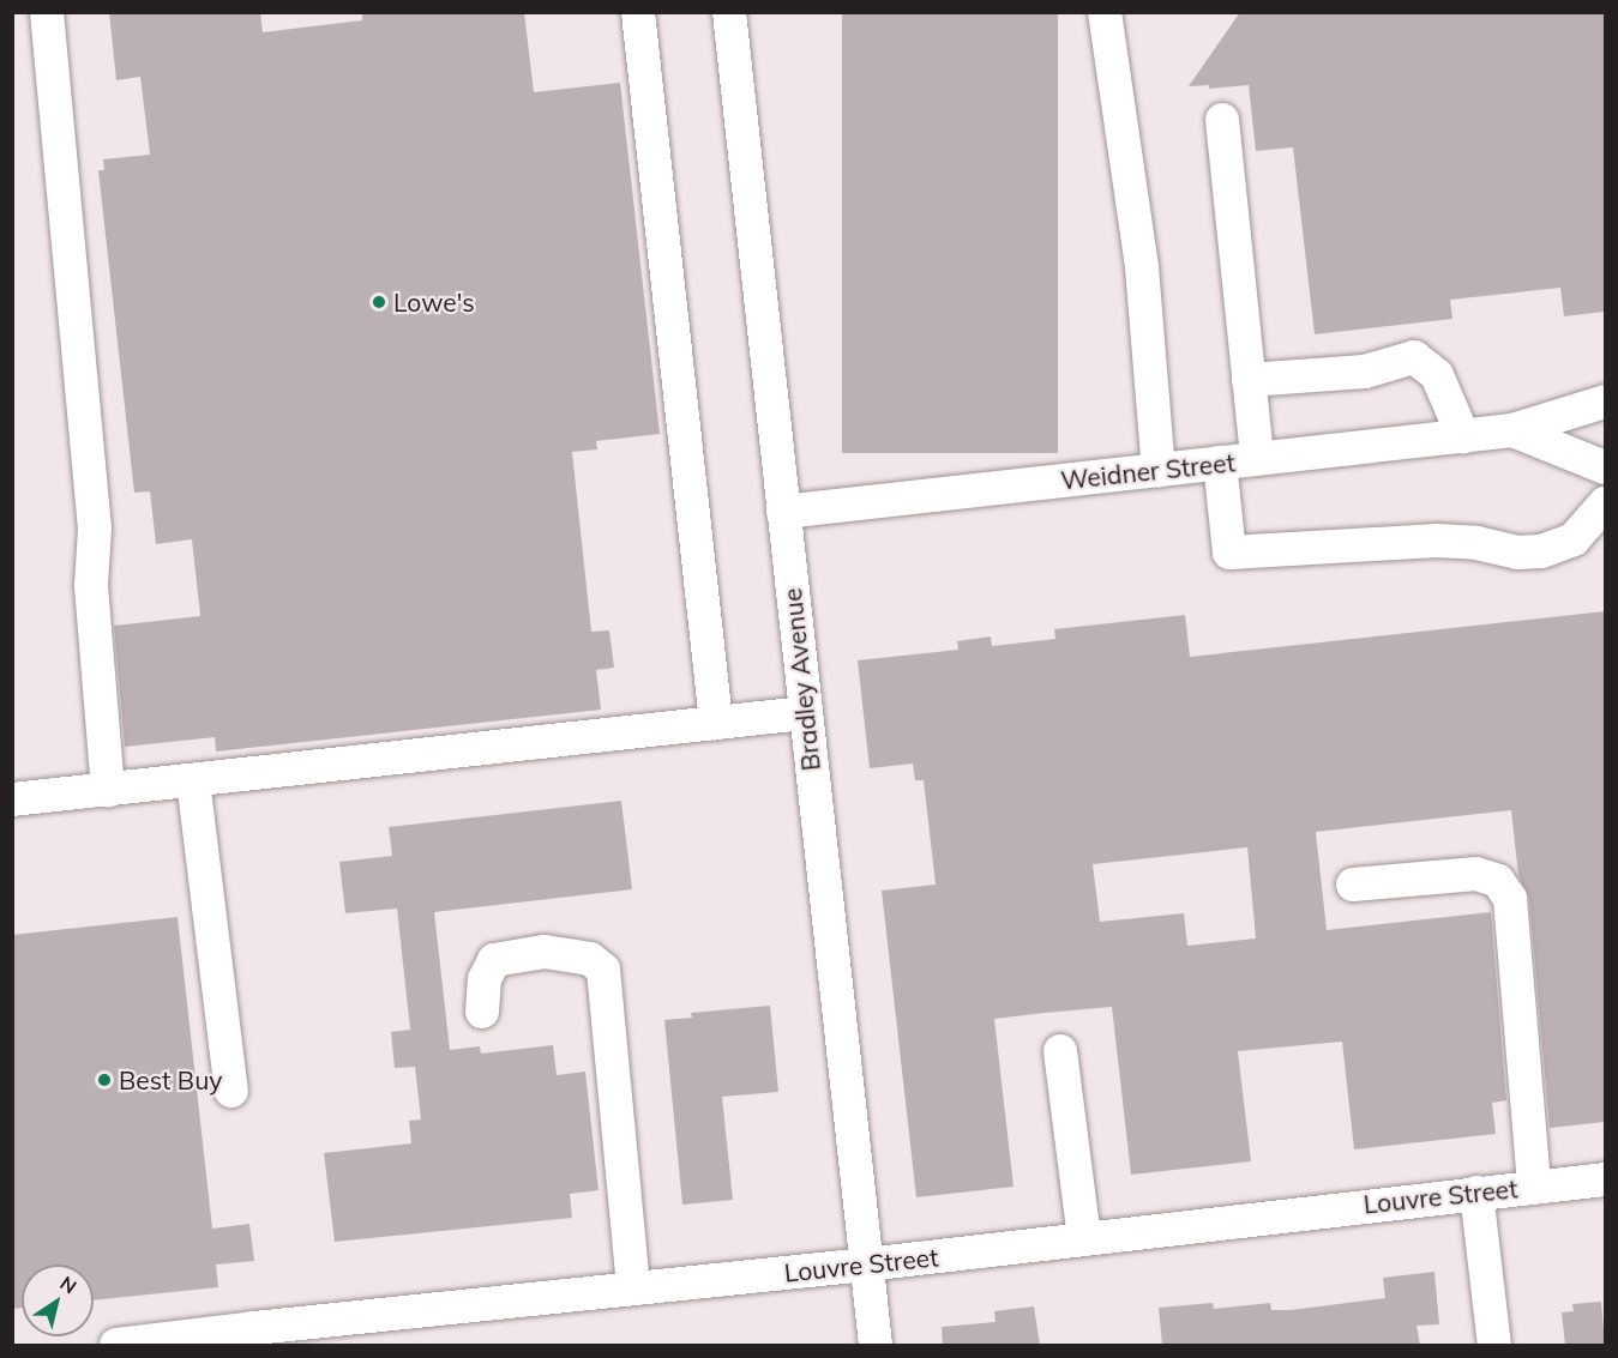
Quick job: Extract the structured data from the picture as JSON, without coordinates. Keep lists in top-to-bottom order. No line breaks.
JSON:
{"streets":{"street":["Weidner Street","Bradley Avenue","Louvre Street"]},"crossings":[["Weidner Street","Bradley Avenue"],["Bradley Avenue","Louvre Street"]],"places":["Lowe's","Best Buy"],"north":"top right"}
